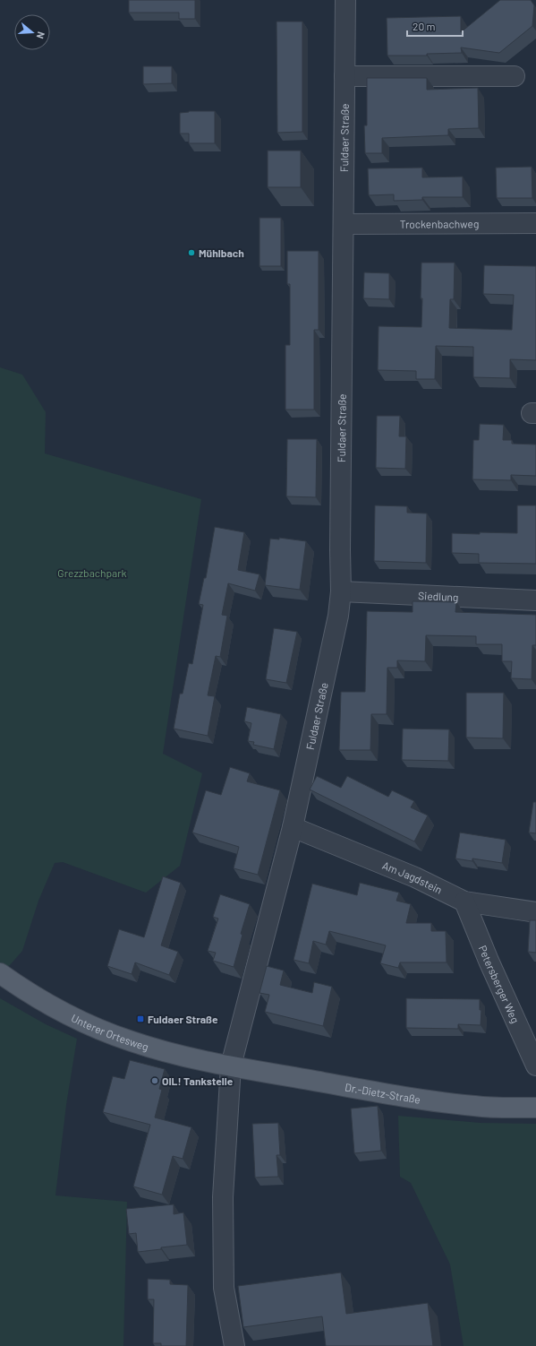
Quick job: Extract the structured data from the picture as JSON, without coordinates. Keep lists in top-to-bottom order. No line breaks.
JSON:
{"streets":{"main road":["Unterer Ortesweg","Dr.-Dietz-Straße"],"street":["Fuldaer Straße","Trockenbachweg","Siedlung","Am Jagdstein","Petersberger Weg"]},"crossings":[["Fuldaer Straße","Trockenbachweg"],["Fuldaer Straße","Siedlung"],["Fuldaer Straße","Am Jagdstein"],["Fuldaer Straße","Unterer Ortesweg"],["Fuldaer Straße","Dr.-Dietz-Straße"],["Am Jagdstein","Petersberger Weg"],["Unterer Ortesweg","Dr.-Dietz-Straße"]],"parks":["Grezzbachpark"],"places":{"other":["Mühlbach","OIL! Tankstelle"],"transit":["Fuldaer Straße"]},"scale_bar":"20 m","north":"right"}
